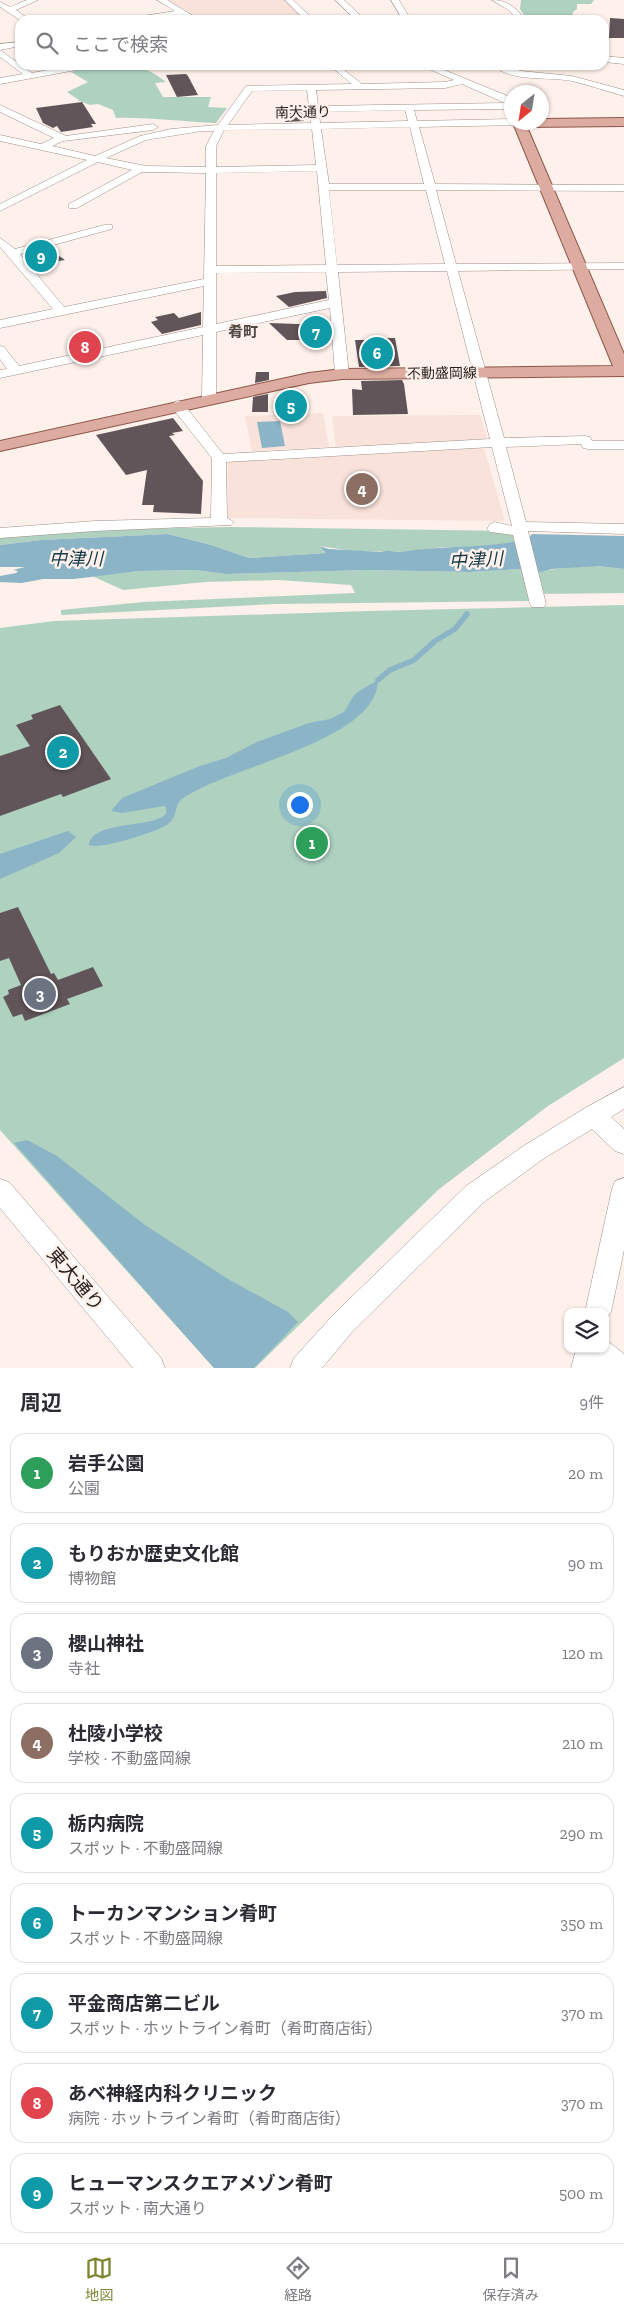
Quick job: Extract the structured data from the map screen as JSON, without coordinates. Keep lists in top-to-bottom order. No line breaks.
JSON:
{"streets":{"main road":["南大通り","不動盛岡線"],"street":["東大通り"]},"districts":["肴町"],"water":["中津川"],"north":"bottom left","page":{"search":"ここで検索","pins":["9","7","8","6","5","4","2","1","3"],"heading":["周辺","9件"],"list":[{"mark":"1","name":"岩手公園","note":"公園","value":"20 m"},{"mark":"2","name":"もりおか歴史文化館","note":"博物館","value":"90 m"},{"mark":"3","name":"櫻山神社","note":"寺社","value":"120 m"},{"mark":"4","name":"杜陵小学校","note":"学校 · 不動盛岡線","value":"210 m"},{"mark":"5","name":"栃内病院","note":"スポット · 不動盛岡線","value":"290 m"},{"mark":"6","name":"トーカンマンション肴町","note":"スポット · 不動盛岡線","value":"350 m"},{"mark":"7","name":"平金商店第二ビル","note":"スポット · ホットライン肴町（肴町商店街）","value":"370 m"},{"mark":"8","name":"あべ神経内科クリニック","note":"病院 · ホットライン肴町（肴町商店街）","value":"370 m"},{"mark":"9","name":"ヒューマンスクエアメゾン肴町","note":"スポット · 南大通り","value":"500 m"}],"nav":["地図","経路","保存済み"]}}
